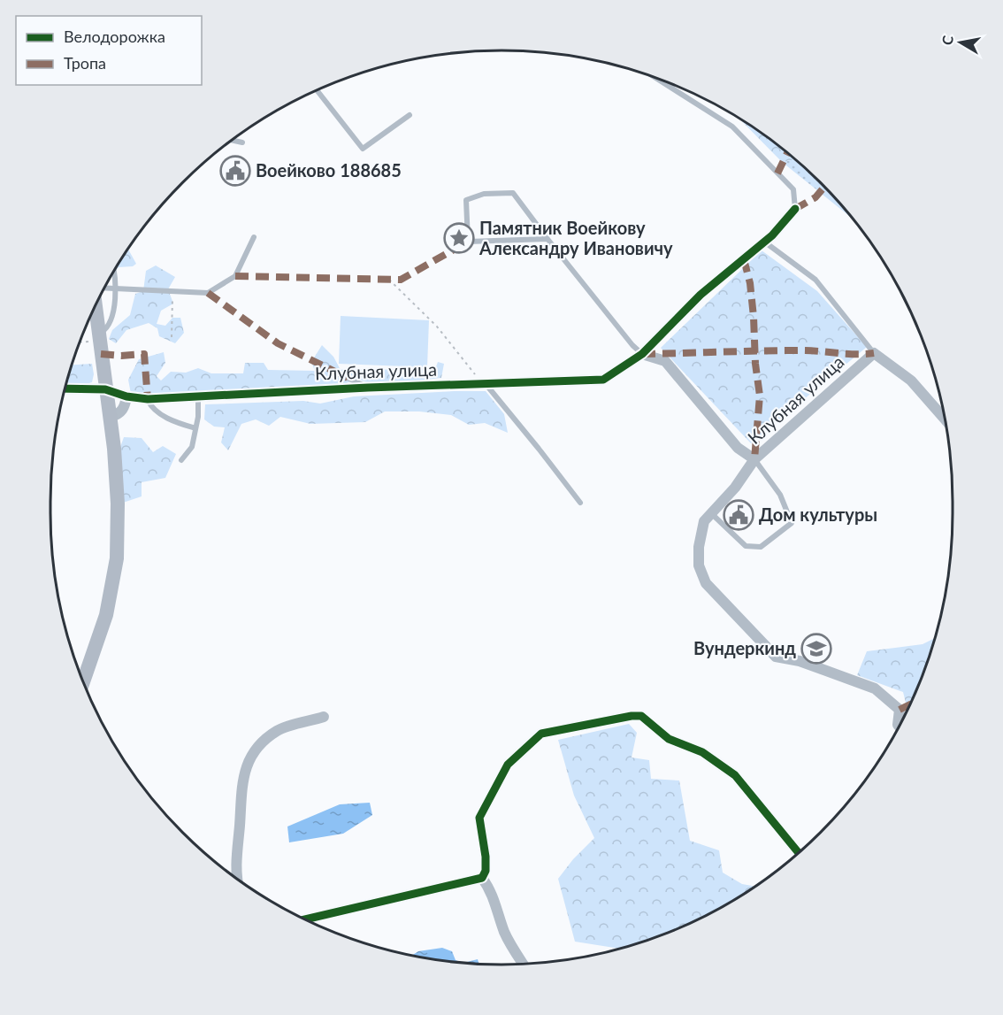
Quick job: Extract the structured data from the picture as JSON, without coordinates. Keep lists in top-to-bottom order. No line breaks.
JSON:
{"streets":{"street":["Клубная улица"]},"places":{"public building":["Воейково 188685","Дом культуры"],"place":["Памятник Воейкову Александру Ивановичу"],"school or university":["Вундеркинд"]},"legend":["Велодорожка","Тропа"],"north":"left"}
